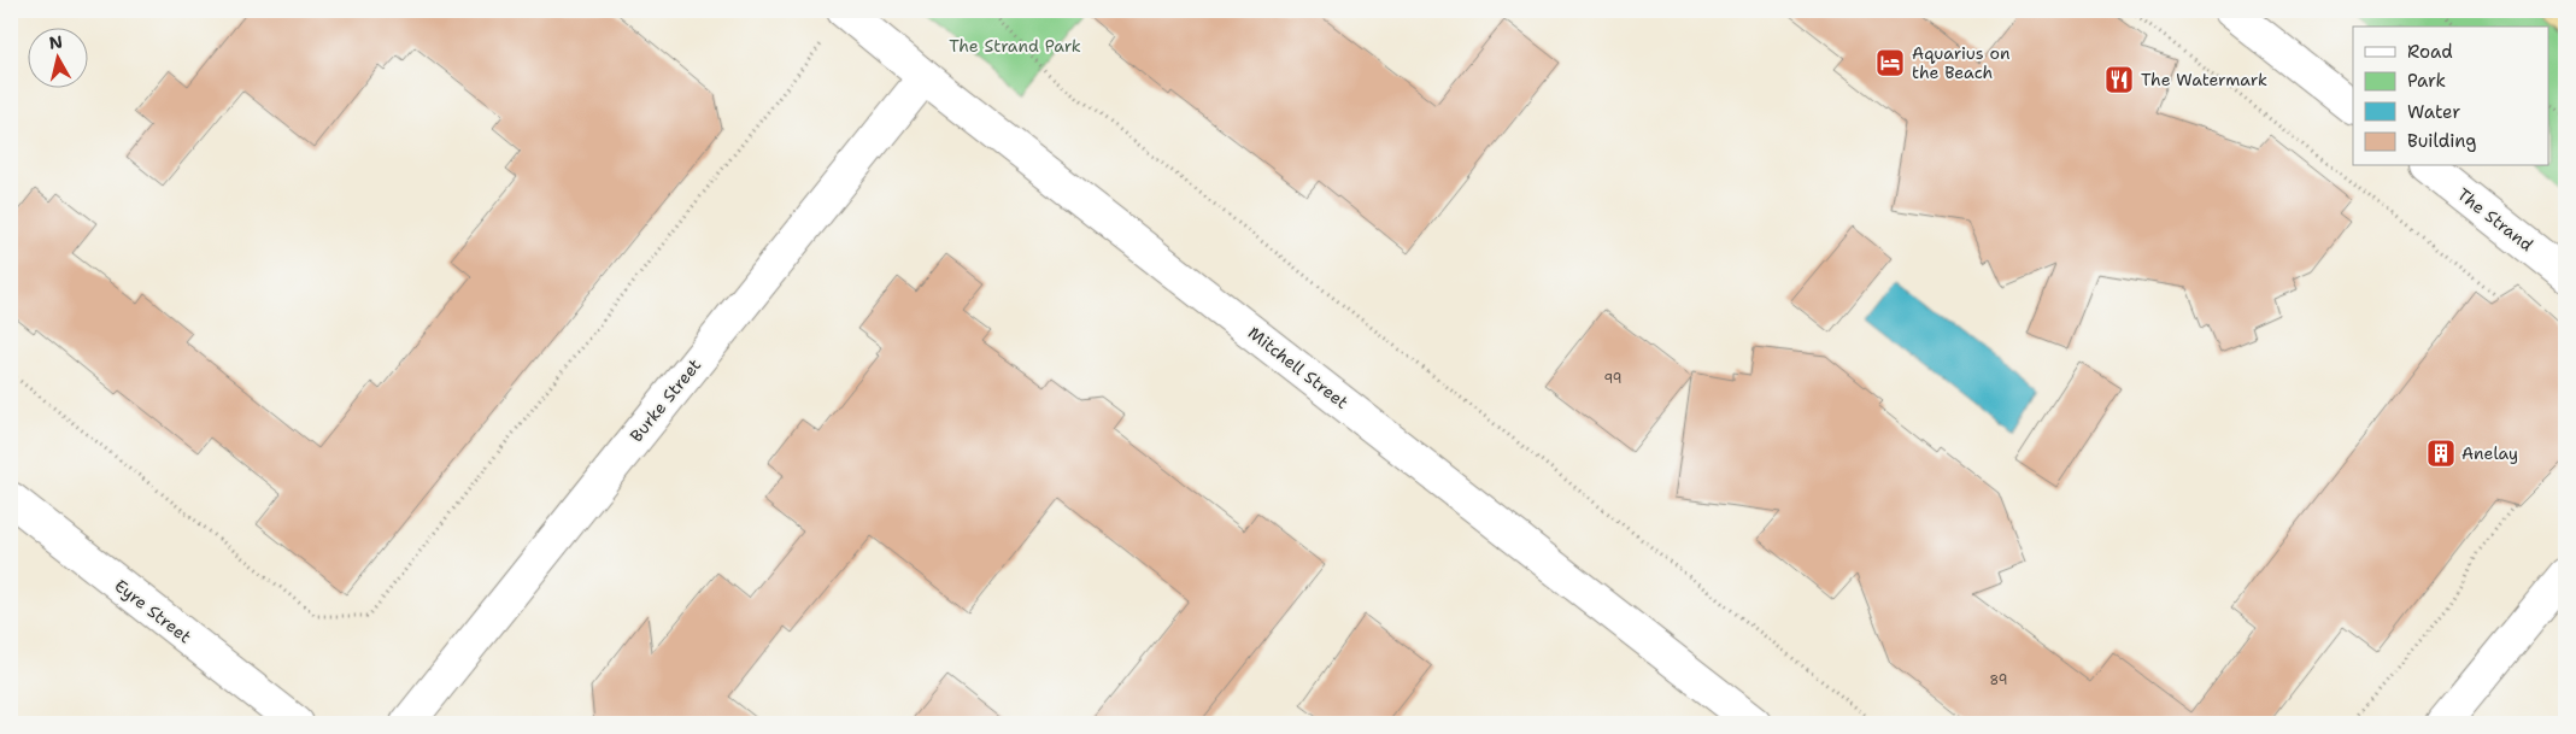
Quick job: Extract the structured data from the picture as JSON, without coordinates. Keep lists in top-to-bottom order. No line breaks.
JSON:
{"streets":{"street":["The Strand","Mitchell Street","Burke Street","Eyre Street"]},"crossings":[["Mitchell Street","Burke Street"]],"parks":["The Strand Park"],"places":{"hotel":["Aquarius on the Beach"],"restaurant":["The Watermark"],"building":["Anelay"]},"house_numbers":["99","89"],"legend":["Road","Park","Water","Building"],"north":"top"}
